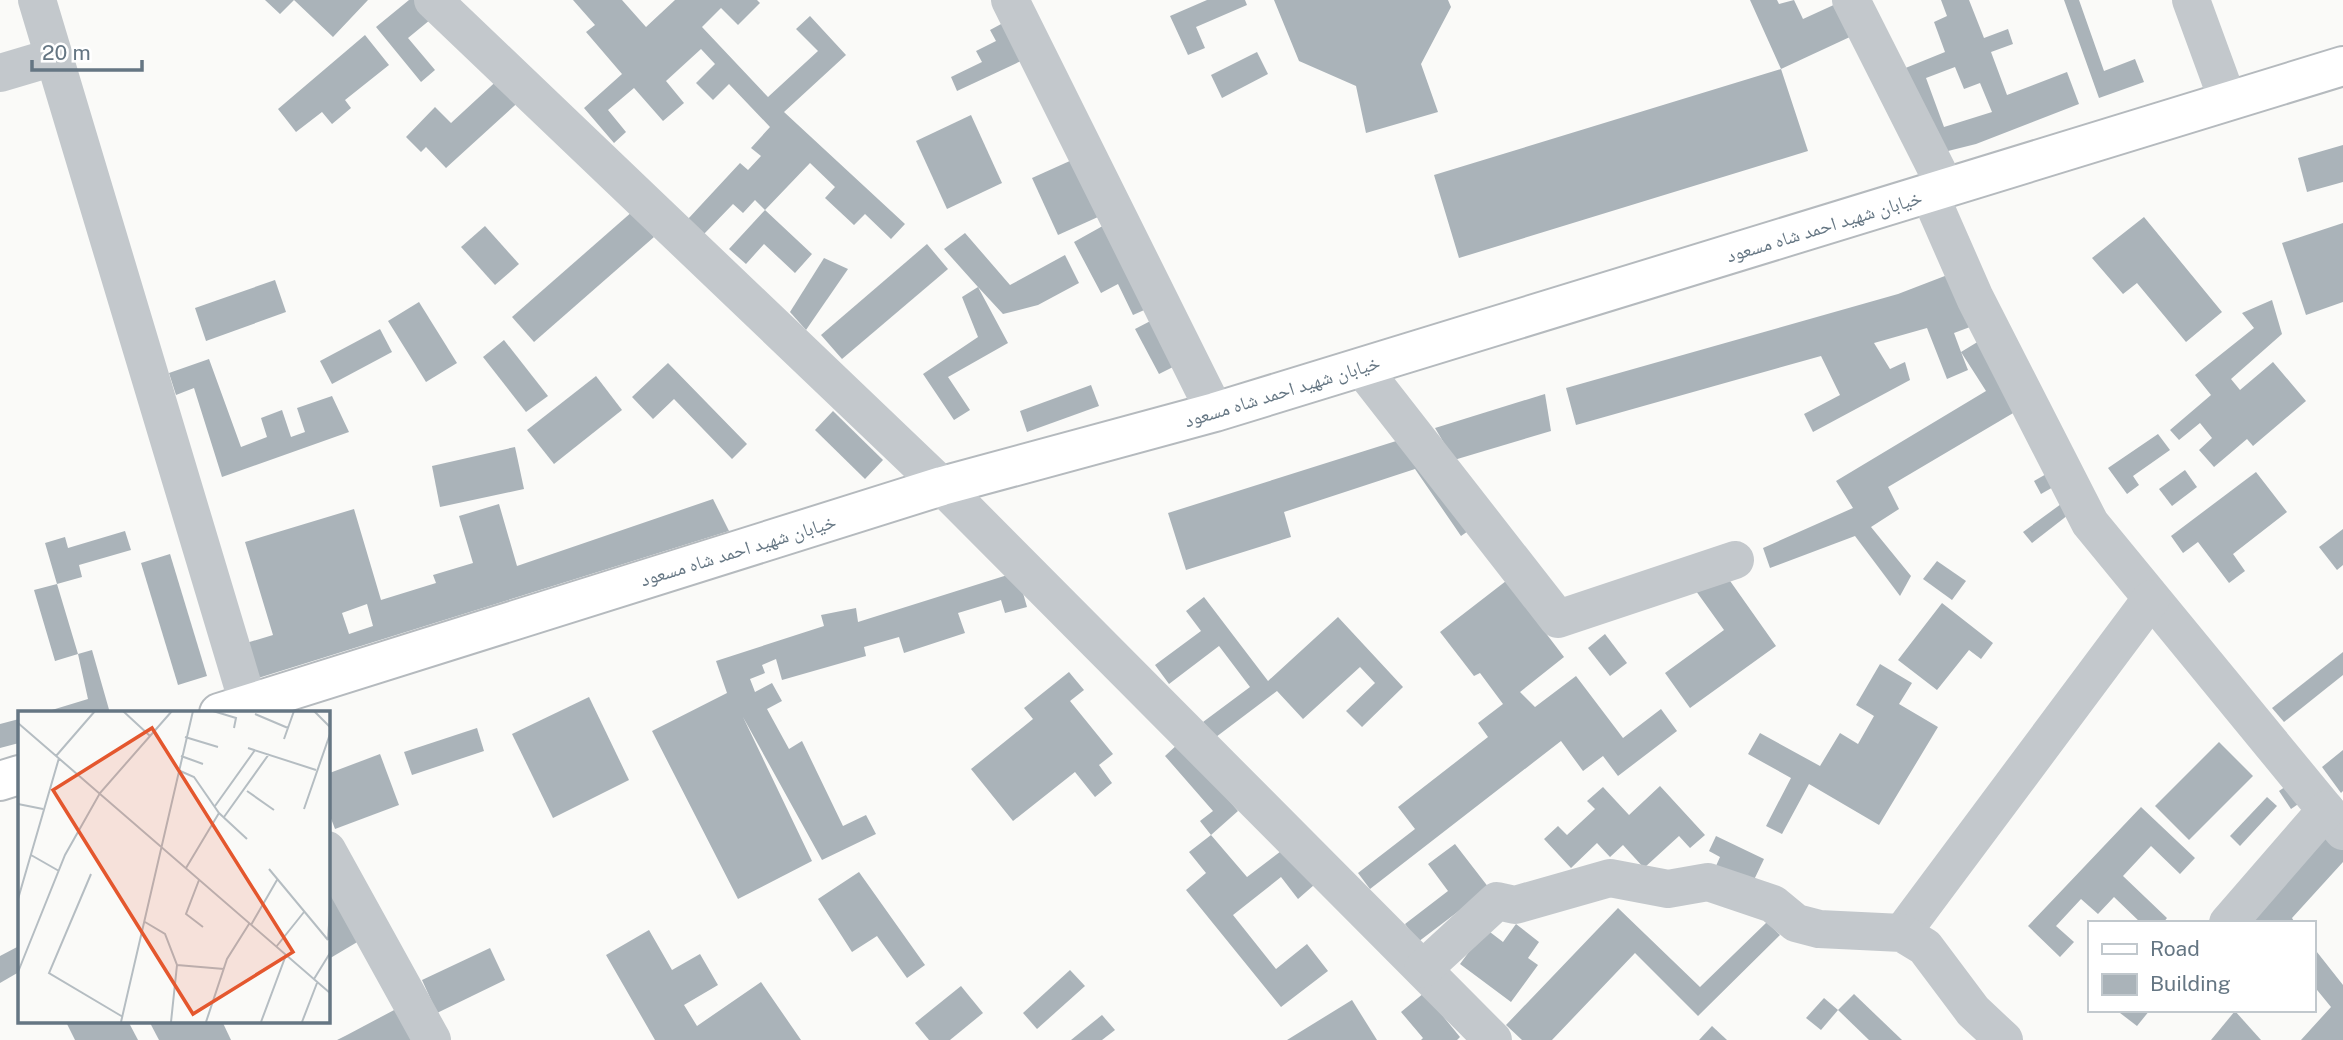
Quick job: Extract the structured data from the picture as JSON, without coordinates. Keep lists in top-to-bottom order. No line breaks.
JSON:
{"streets":{"main road":["خیابان شهید احمد شاه مسعود"]},"legend":["Road","Building"],"scale_bar":"20 m"}
